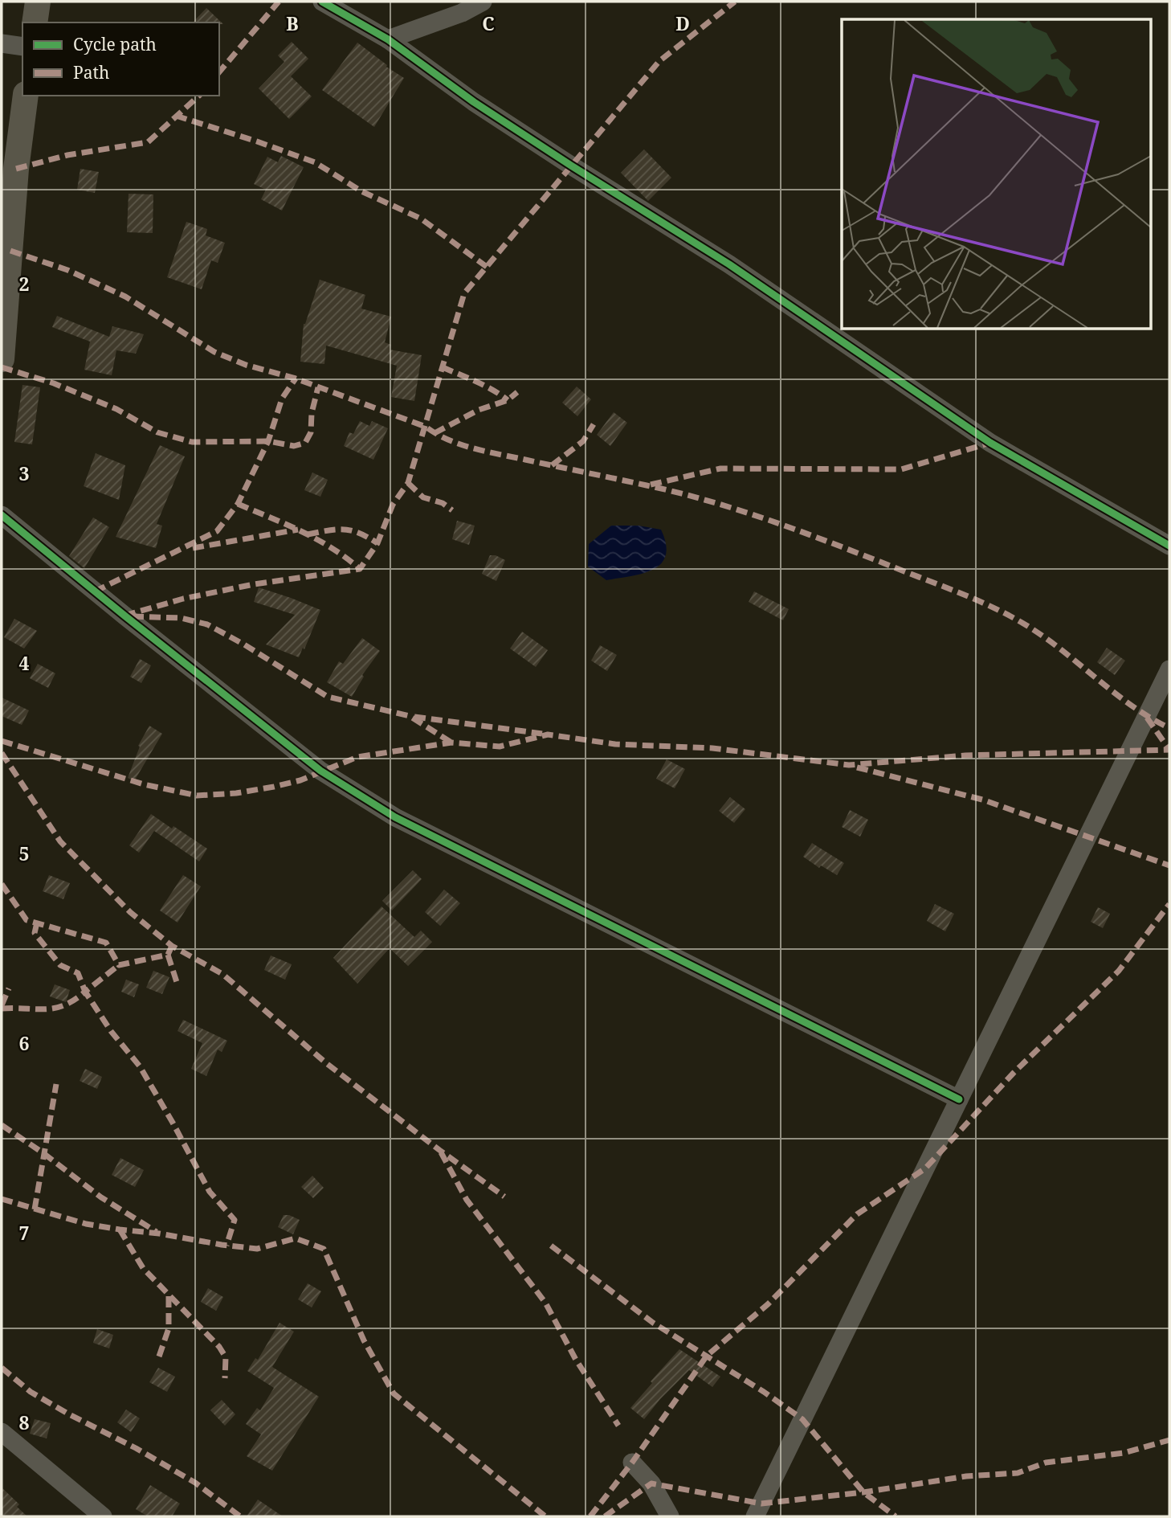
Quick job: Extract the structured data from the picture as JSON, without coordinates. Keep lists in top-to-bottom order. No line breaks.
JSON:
{"legend":["Cycle path","Path"],"grid":{"columns":["B","C","D"],"rows":["2","3","4","5","6","7","8"]}}
